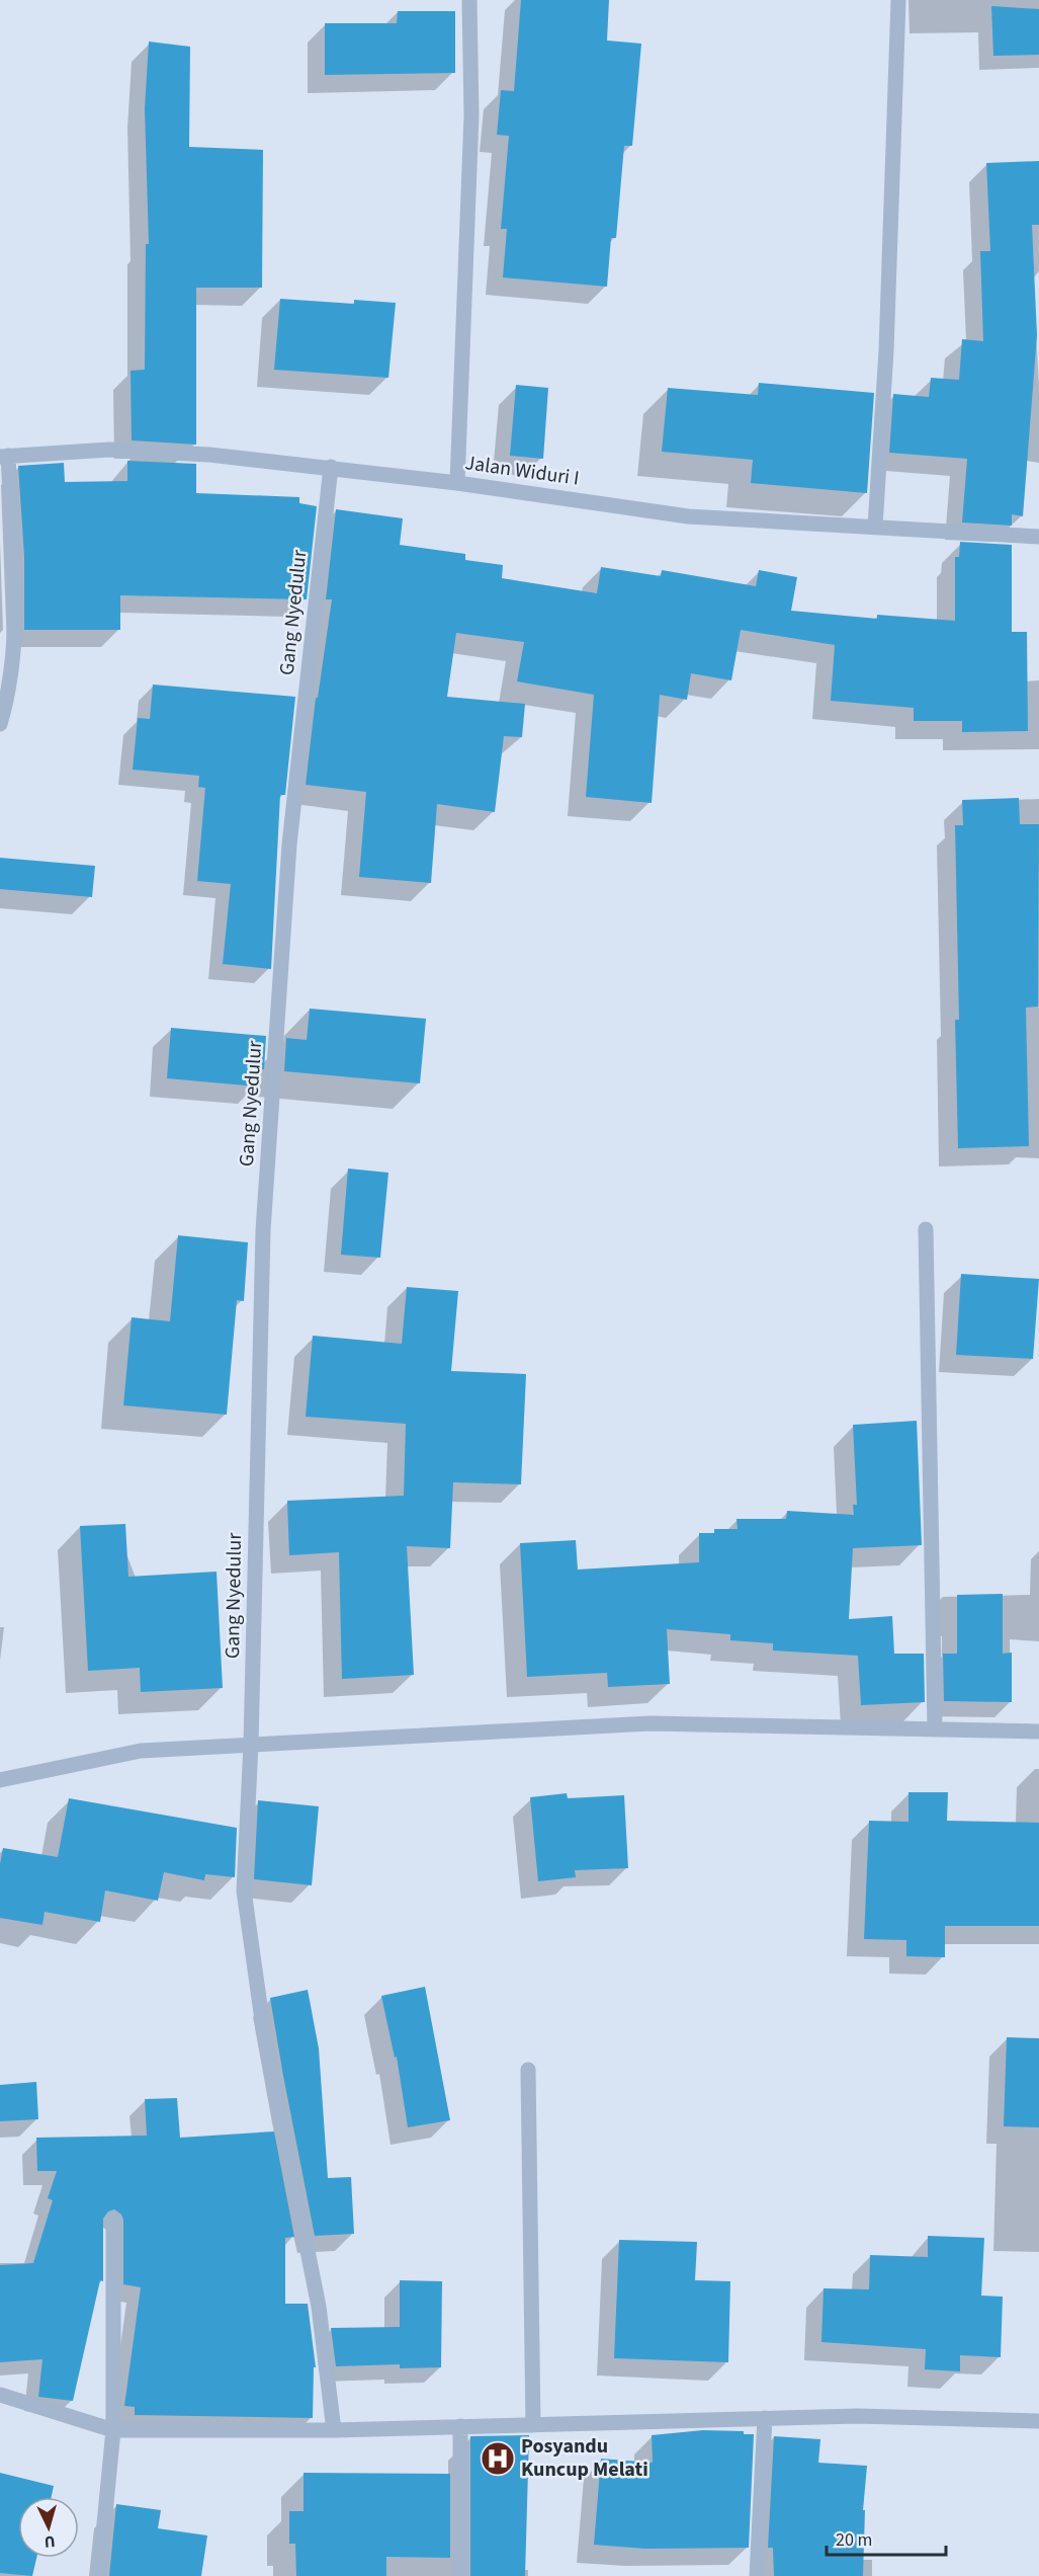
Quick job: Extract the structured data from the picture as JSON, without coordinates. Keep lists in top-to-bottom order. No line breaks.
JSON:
{"streets":{"street":["Jalan Widuri I","Gang Nyedulur"]},"crossings":[["Jalan Widuri I","Gang Nyedulur"]],"places":{"hospital":["Posyandu Kuncup Melati"]},"scale_bar":"20 m","north":"bottom"}
